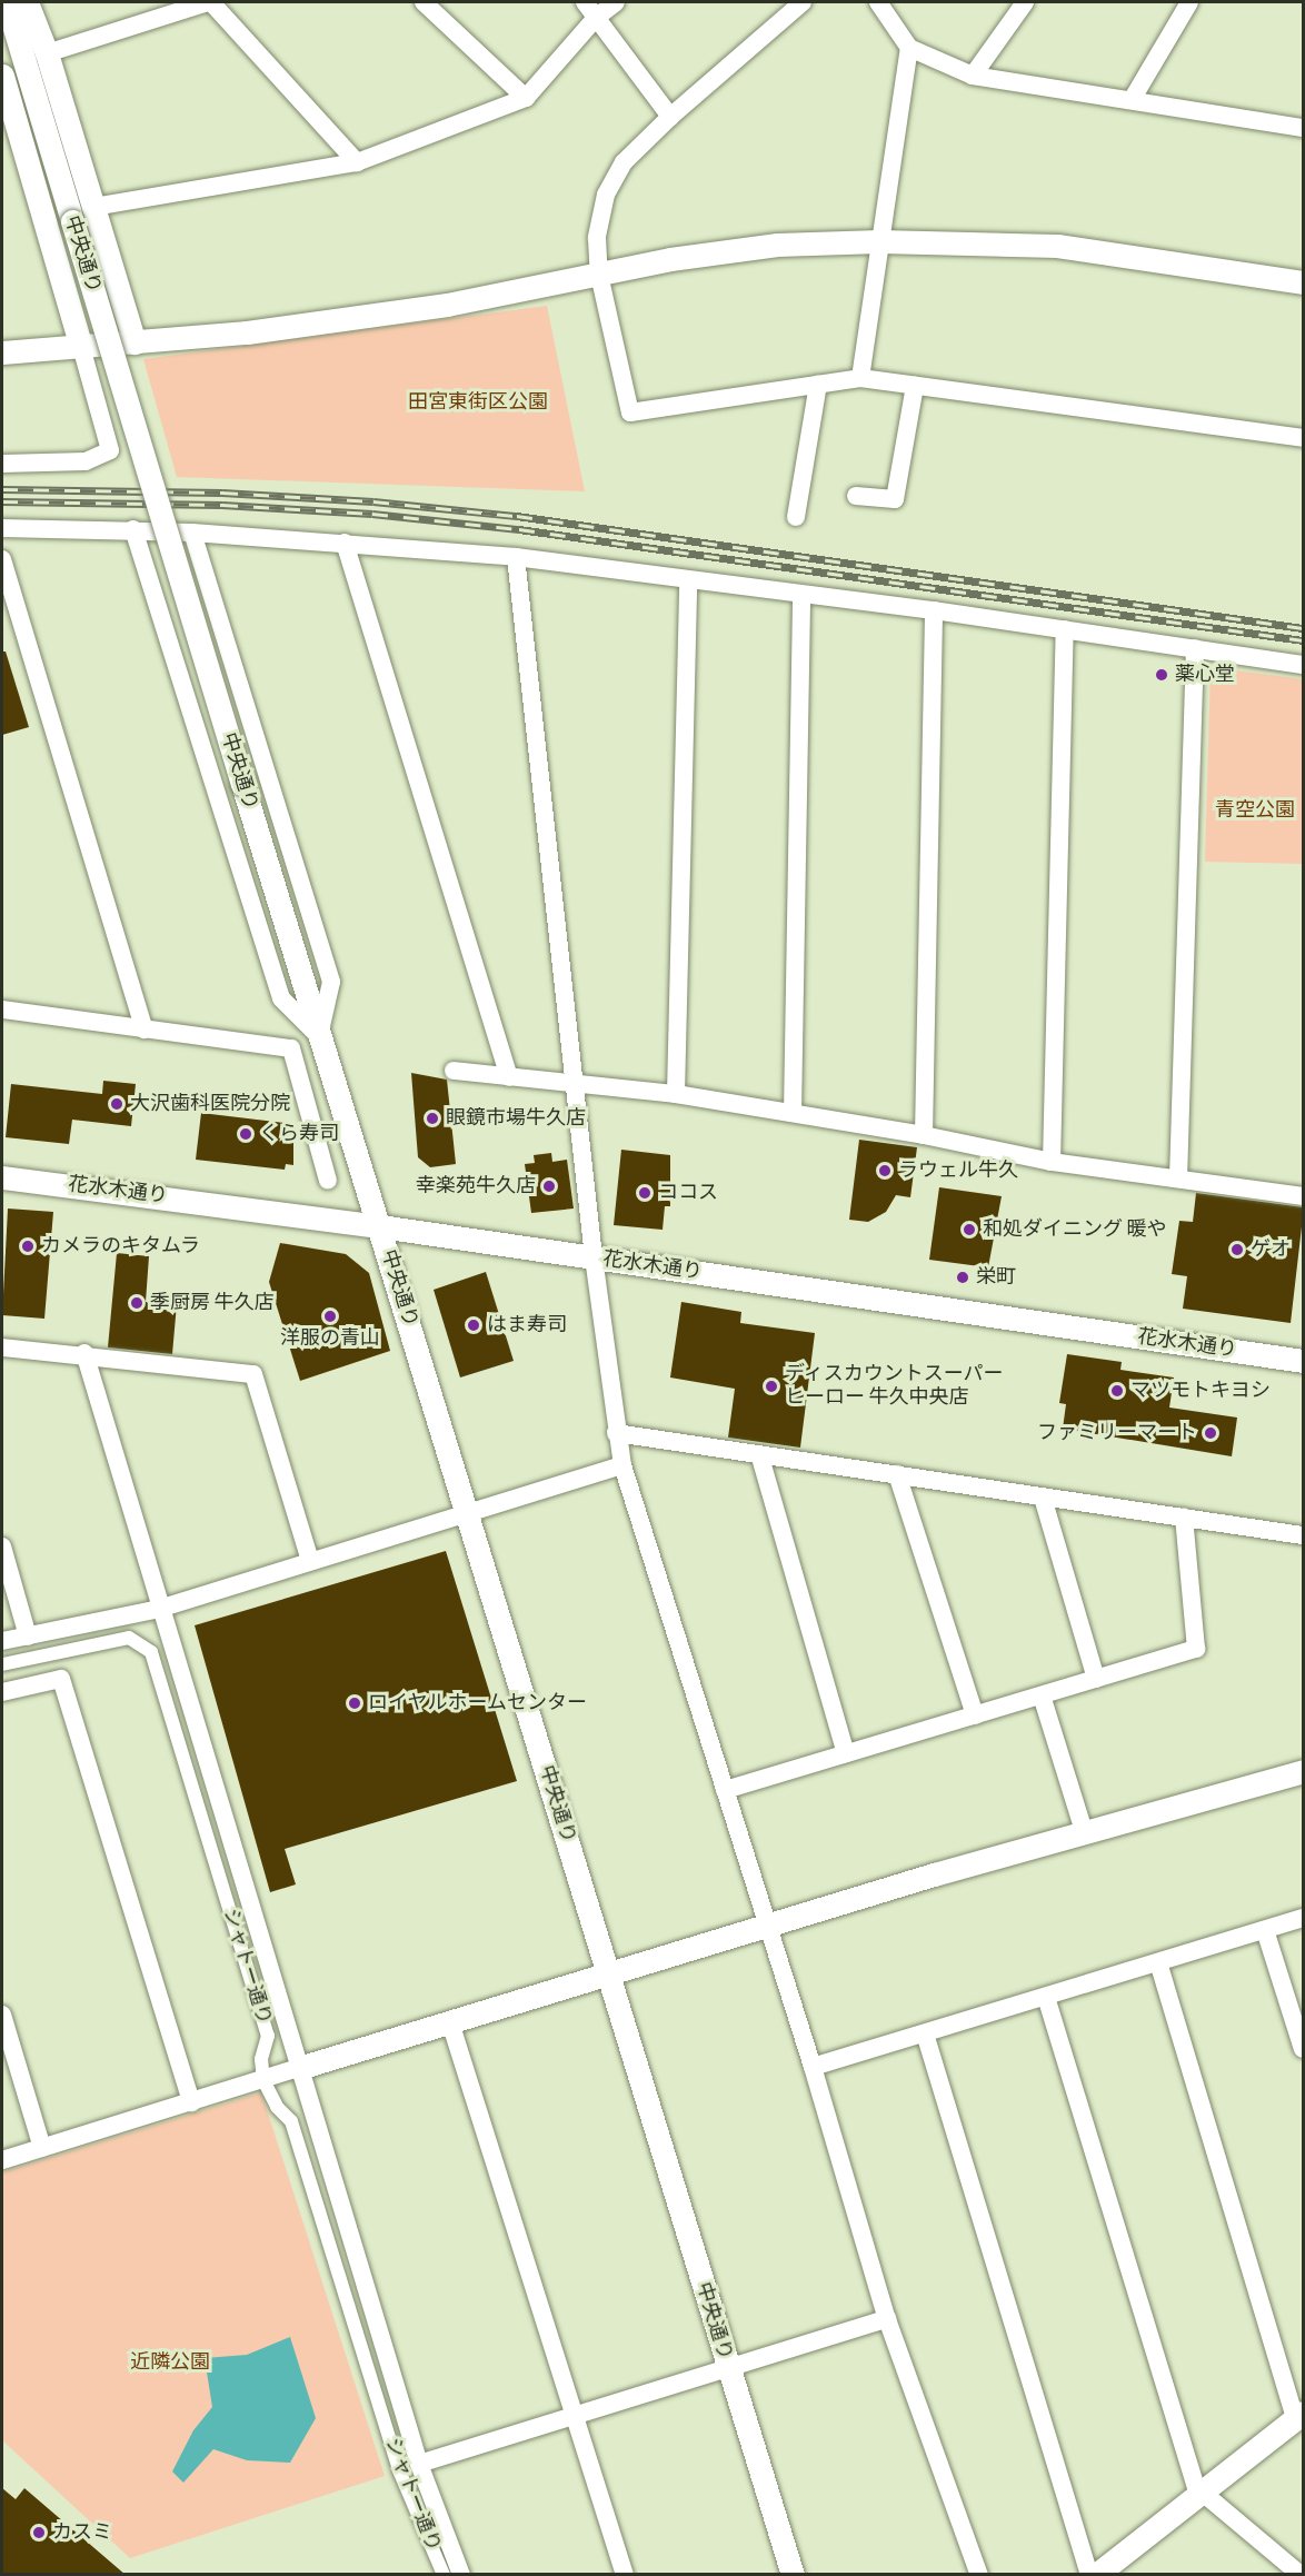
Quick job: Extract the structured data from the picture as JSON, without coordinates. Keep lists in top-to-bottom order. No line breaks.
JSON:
{"streets":{"street":["中央通り","花水木通り","シャトー通り"]},"crossings":[["中央通り","花水木通り"]],"parks":["田宮東街区公園","青空公園","近隣公園"],"places":["薬心堂","大沢歯科医院分院","眼鏡市場牛久店","くら寿司","ラウェル牛久","幸楽苑牛久店","ココス","和処ダイニング 暖や","カメラのキタムラ","ゲオ","栄町","季厨房 牛久店","洋服の青山","はま寿司","ディスカウントスーパー ヒーロー 牛久中央店","マツモトキヨシ","ファミリーマート","ロイヤルホームセンター","カスミ"]}
